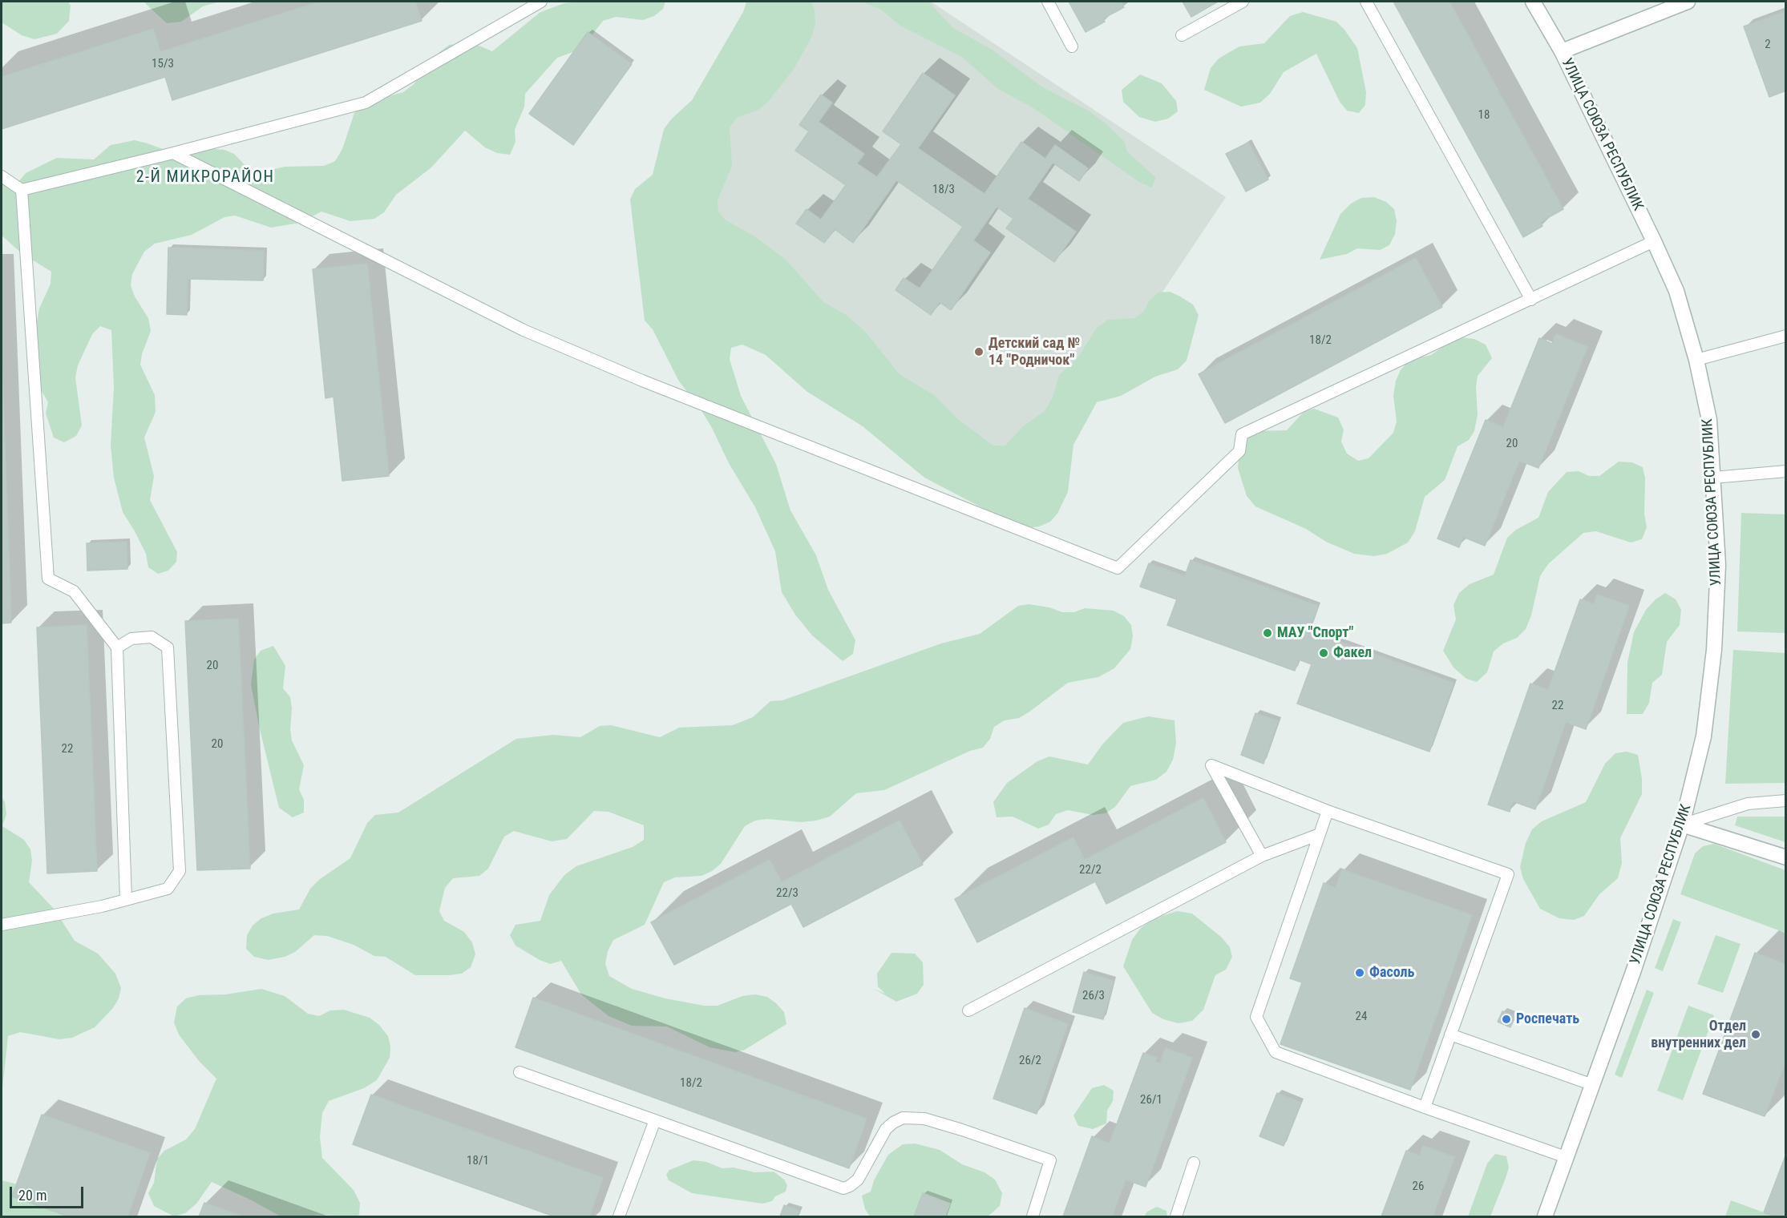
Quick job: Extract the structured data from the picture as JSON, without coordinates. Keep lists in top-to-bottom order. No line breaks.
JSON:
{"streets":{"street":["УЛИЦА СОЮЗА РЕСПУБЛИК"]},"districts":["2-Й МИКРОРАЙОН"],"places":["Детский сад № 14 \"Родничок\"","МАУ \"Спорт\"","Факел","Фасоль","Роспечать","Отдел внутренних дел"],"house_numbers":["2","15/3","18","18/3","18/2","20","20","22","20","22","22/2","22/3","26/3","24","26/2","18/2","26/1","18/1","26"],"scale_bar":"20 m"}
